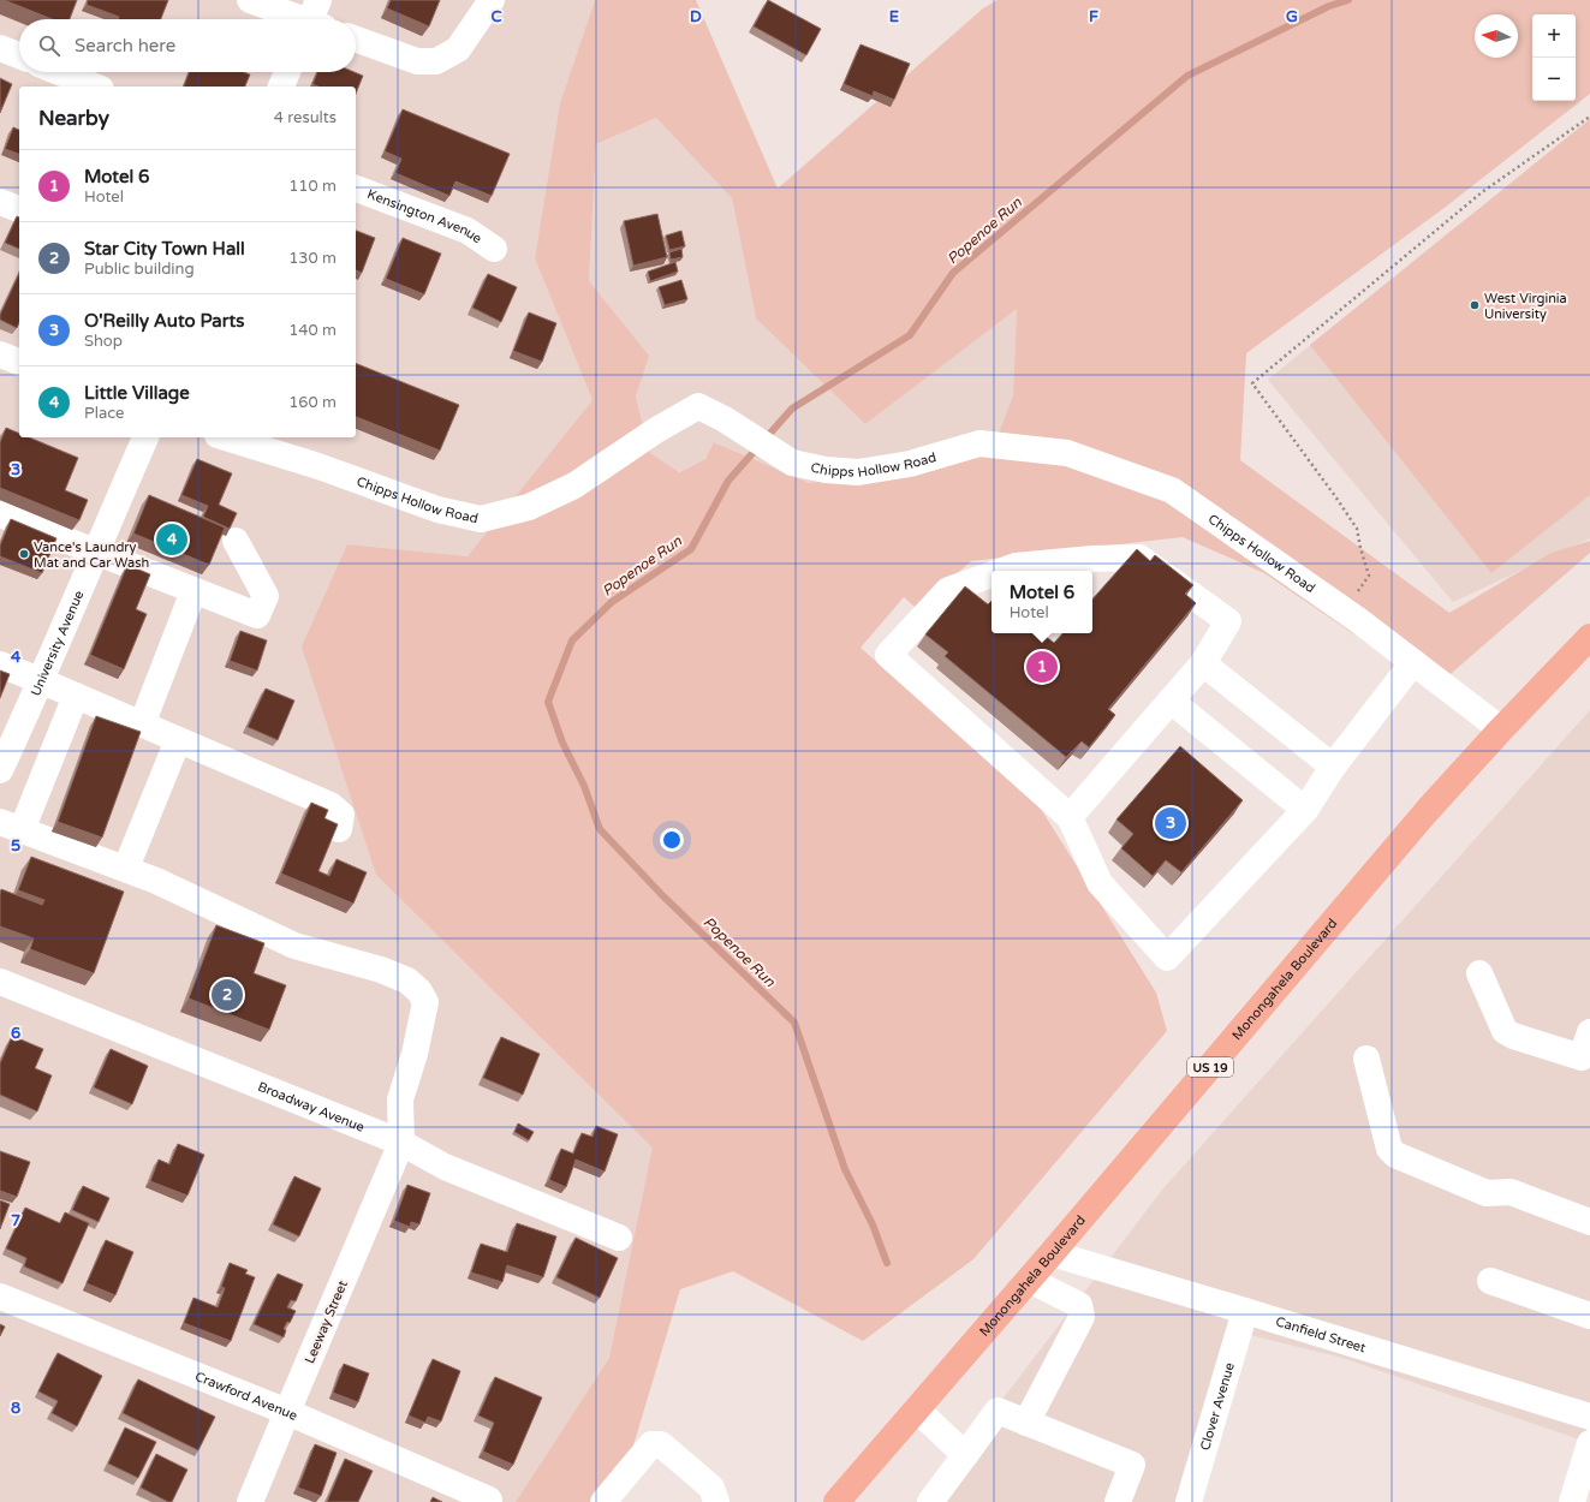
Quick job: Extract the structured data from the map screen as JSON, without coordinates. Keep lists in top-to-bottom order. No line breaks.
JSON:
{"streets":{"main road":["Monongahela Boulevard","US 19"],"street":["Kensington Avenue","Chipps Hollow Road","University Avenue","Broadway Avenue","Leeway Street","Canfield Street","Crawford Avenue","Clover Avenue"]},"crossings":[["Chipps Hollow Road","Monongahela Boulevard"],["Monongahela Boulevard","Canfield Street"],["Broadway Avenue","Leeway Street"],["Leeway Street","Crawford Avenue"],["Canfield Street","Clover Avenue"]],"water":["Popenoe Run"],"places":["West Virginia University","Vance's Laundry Mat and Car Wash"],"north":"left","page":{"map_buttons":["+","−"],"search":"Search here","heading":["Nearby","4 results"],"list":[{"mark":"1","name":"Motel 6","note":"Hotel","value":"110 m"},{"mark":"2","name":"Star City Town Hall","note":"Public building","value":"130 m"},{"mark":"3","name":"O'Reilly Auto Parts","note":"Shop","value":"140 m"},{"mark":"4","name":"Little Village","note":"Place","value":"160 m"}],"pins":["4","1","3","2"],"popup":["Motel 6","Hotel"]},"grid":{"columns":["C","D","E","F","G"],"rows":["3","4","5","6","7","8"]}}
